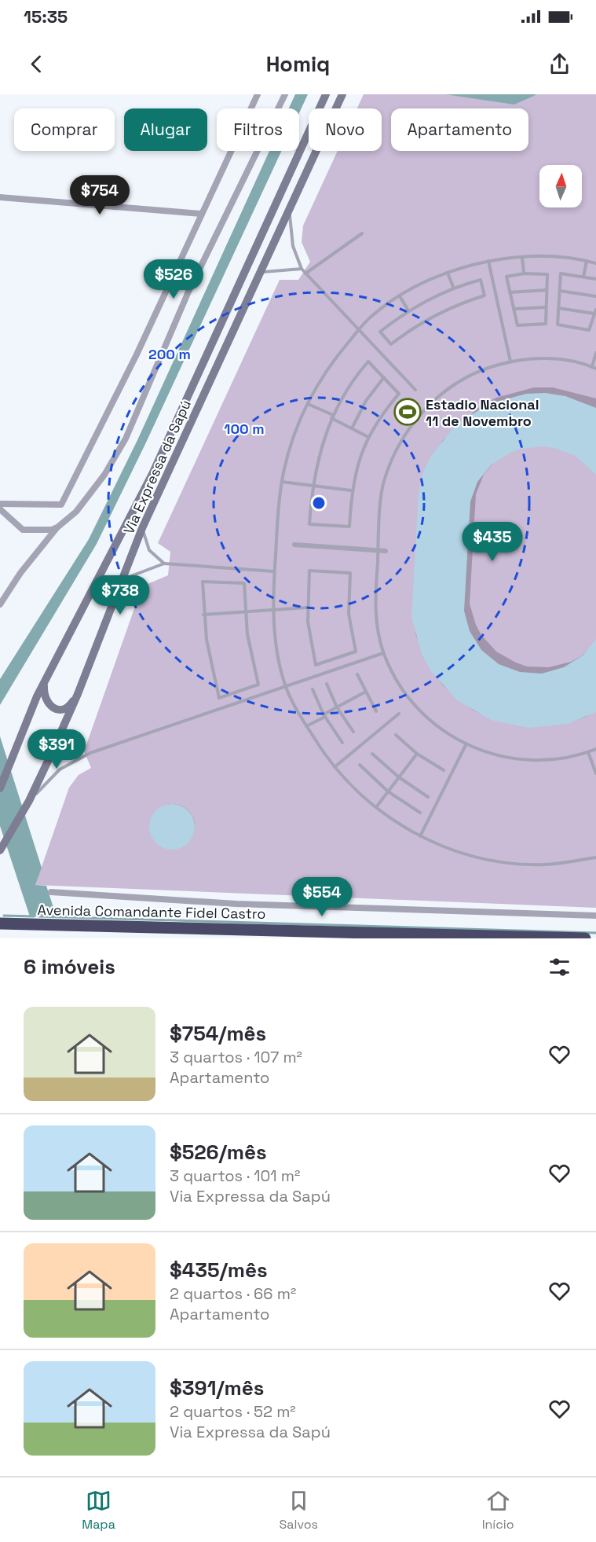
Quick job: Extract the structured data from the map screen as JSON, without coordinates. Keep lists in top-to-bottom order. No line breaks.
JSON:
{"streets":{"highway":["Avenida Comandante Fidel Castro"],"main road":["Via Expressa da Sapú"]},"places":{"sports":["Estadio Nacional 11 de Novembro"]},"north":"top","page":{"status":"15:35","header":"Homiq","chip":["Comprar","Alugar","Filtros","Novo","Apartamento"],"price":["$754","$526","$435","$738","$391","$554"],"heading":"6 imóveis","list":[{"name":"$754/mês","note":"3 quartos · 107 m² · Apartamento"},{"name":"$526/mês","note":"3 quartos · 101 m² · Via Expressa da Sapú"},{"name":"$435/mês","note":"2 quartos · 66 m² · Apartamento"},{"name":"$391/mês","note":"2 quartos · 52 m² · Via Expressa da Sapú"}],"tabs":["Mapa","Salvos","Início"]},"rings":["200 m","100 m"]}
